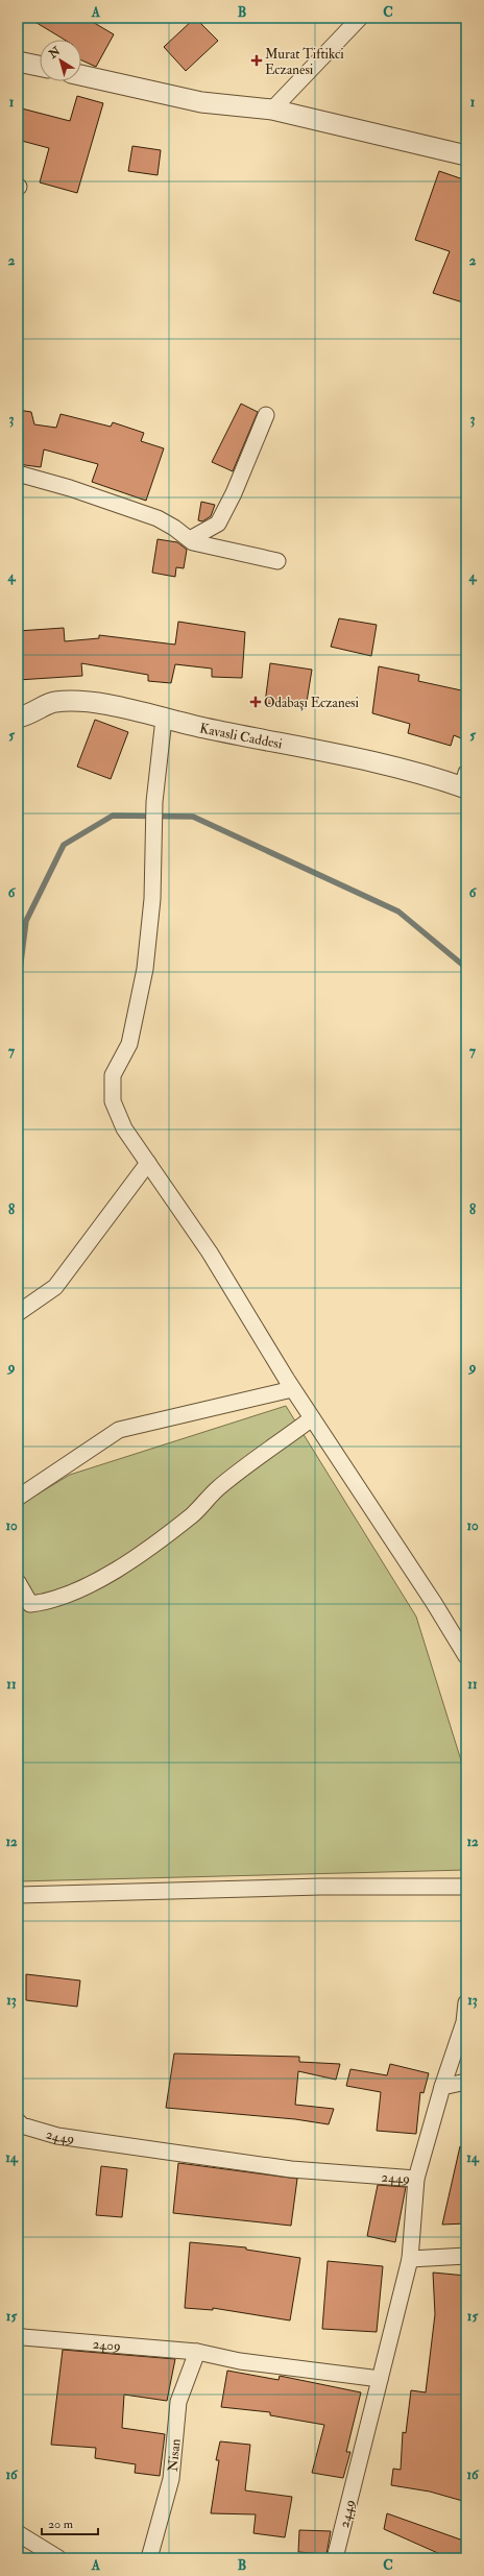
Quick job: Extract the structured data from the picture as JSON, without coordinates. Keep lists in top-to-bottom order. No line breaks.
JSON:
{"streets":{"street":["Kavasli Caddesi","2449","2409","Nisan"]},"crossings":[["2449","2409"],["2409","Nisan"]],"places":{"health":["Murat Tiftikci Eczanesi","Odabaşı Eczanesi"]},"scale_bar":"20 m","north":"top left","grid":{"columns":["A","B","C"],"rows":["1","2","3","4","5","6","7","8","9","10","11","12","13","14","15","16"]}}
